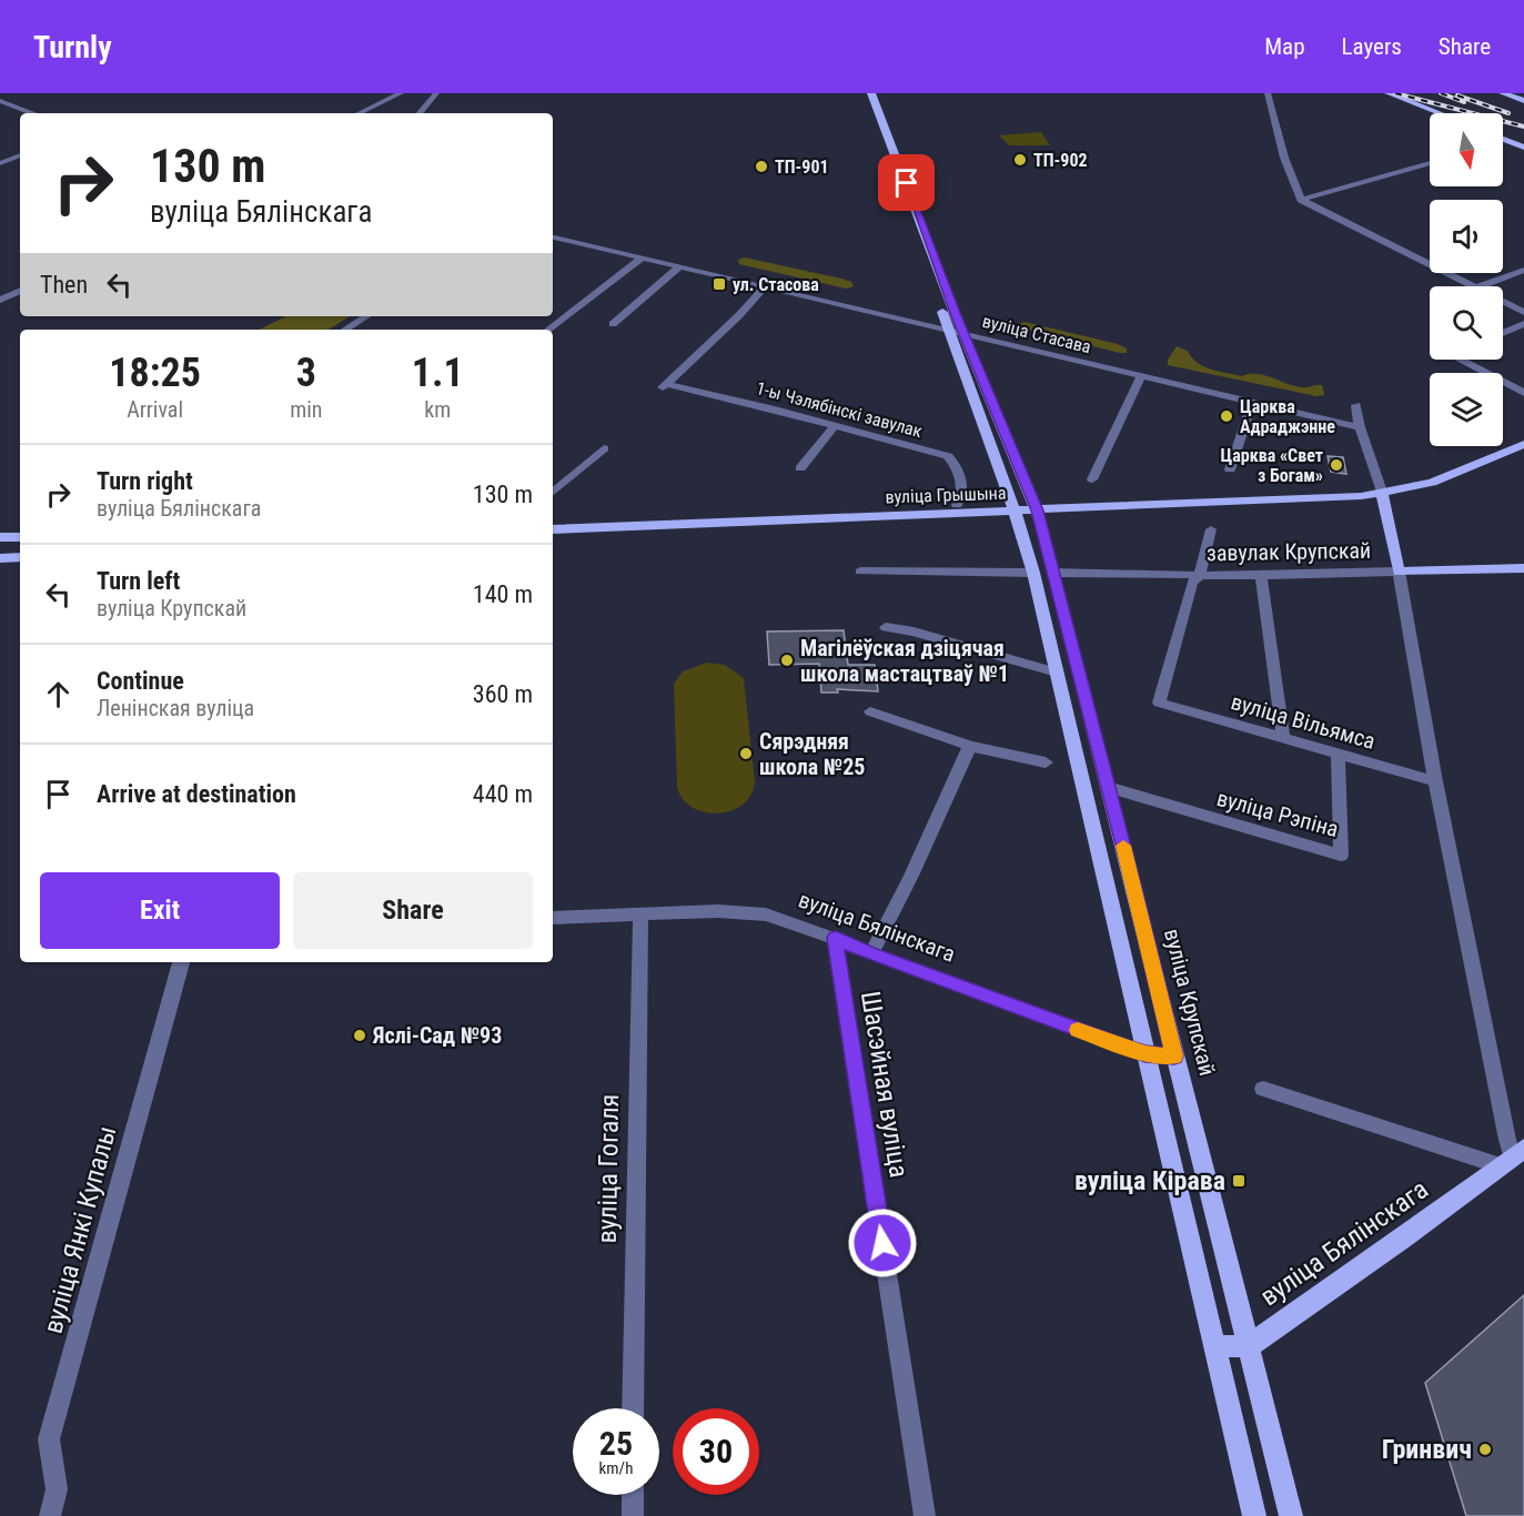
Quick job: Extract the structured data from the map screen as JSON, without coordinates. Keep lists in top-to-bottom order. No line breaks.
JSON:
{"streets":{"main road":["вуліца Грышына","завулак Крупскай","вуліца Бялінскага","вуліца Крупскай"],"street":["вуліца Стасава","1-ы Чэлябінскі завулак","вуліца Вільямса","вуліца Рэпіна","Шасэйная вуліца","вуліца Гогаля","вуліца Янкі Купалы"]},"crossings":[["вуліца Стасава","1-ы Чэлябінскі завулак"],["вуліца Стасава","вуліца Крупскай"],["1-ы Чэлябінскі завулак","вуліца Грышына"],["вуліца Грышына","вуліца Крупскай"],["завулак Крупскай","вуліца Вільямса"],["завулак Крупскай","вуліца Крупскай"],["вуліца Вільямса","вуліца Рэпіна"],["вуліца Рэпіна","вуліца Крупскай"],["вуліца Бялінскага","вуліца Крупскай"],["вуліца Бялінскага","Шасэйная вуліца"],["вуліца Бялінскага","вуліца Гогаля"]],"places":{"other":["ТП-902","ТП-901","Царква Адраджэнне","Царква «Свет з Богам»","Магілёўская дзіцячая школа мастацтваў №1","Сярэдняя школа №25","Яслі-Сад №93","Гринвич"],"transit":["ул. Стасова","вуліца Кірава"]},"north":"bottom","page":{"header":"Turnly","nav":["Map","Layers","Share"],"turn":["130 m","вуліца Бялінскага"],"then":"Then","eta":["18:25","Arrival","3","min","1.1","km"],"list":[{"name":"Turn right","note":"вуліца Бялінскага","value":"130 m"},{"name":"Turn left","note":"вуліца Крупскай","value":"140 m"},{"name":"Continue","note":"Ленінская вуліца","value":"360 m"},{"name":"Arrive at destination","value":"440 m"}],"buttons":["Exit","Share"],"speed":"25 km/h","limit":"30"}}
